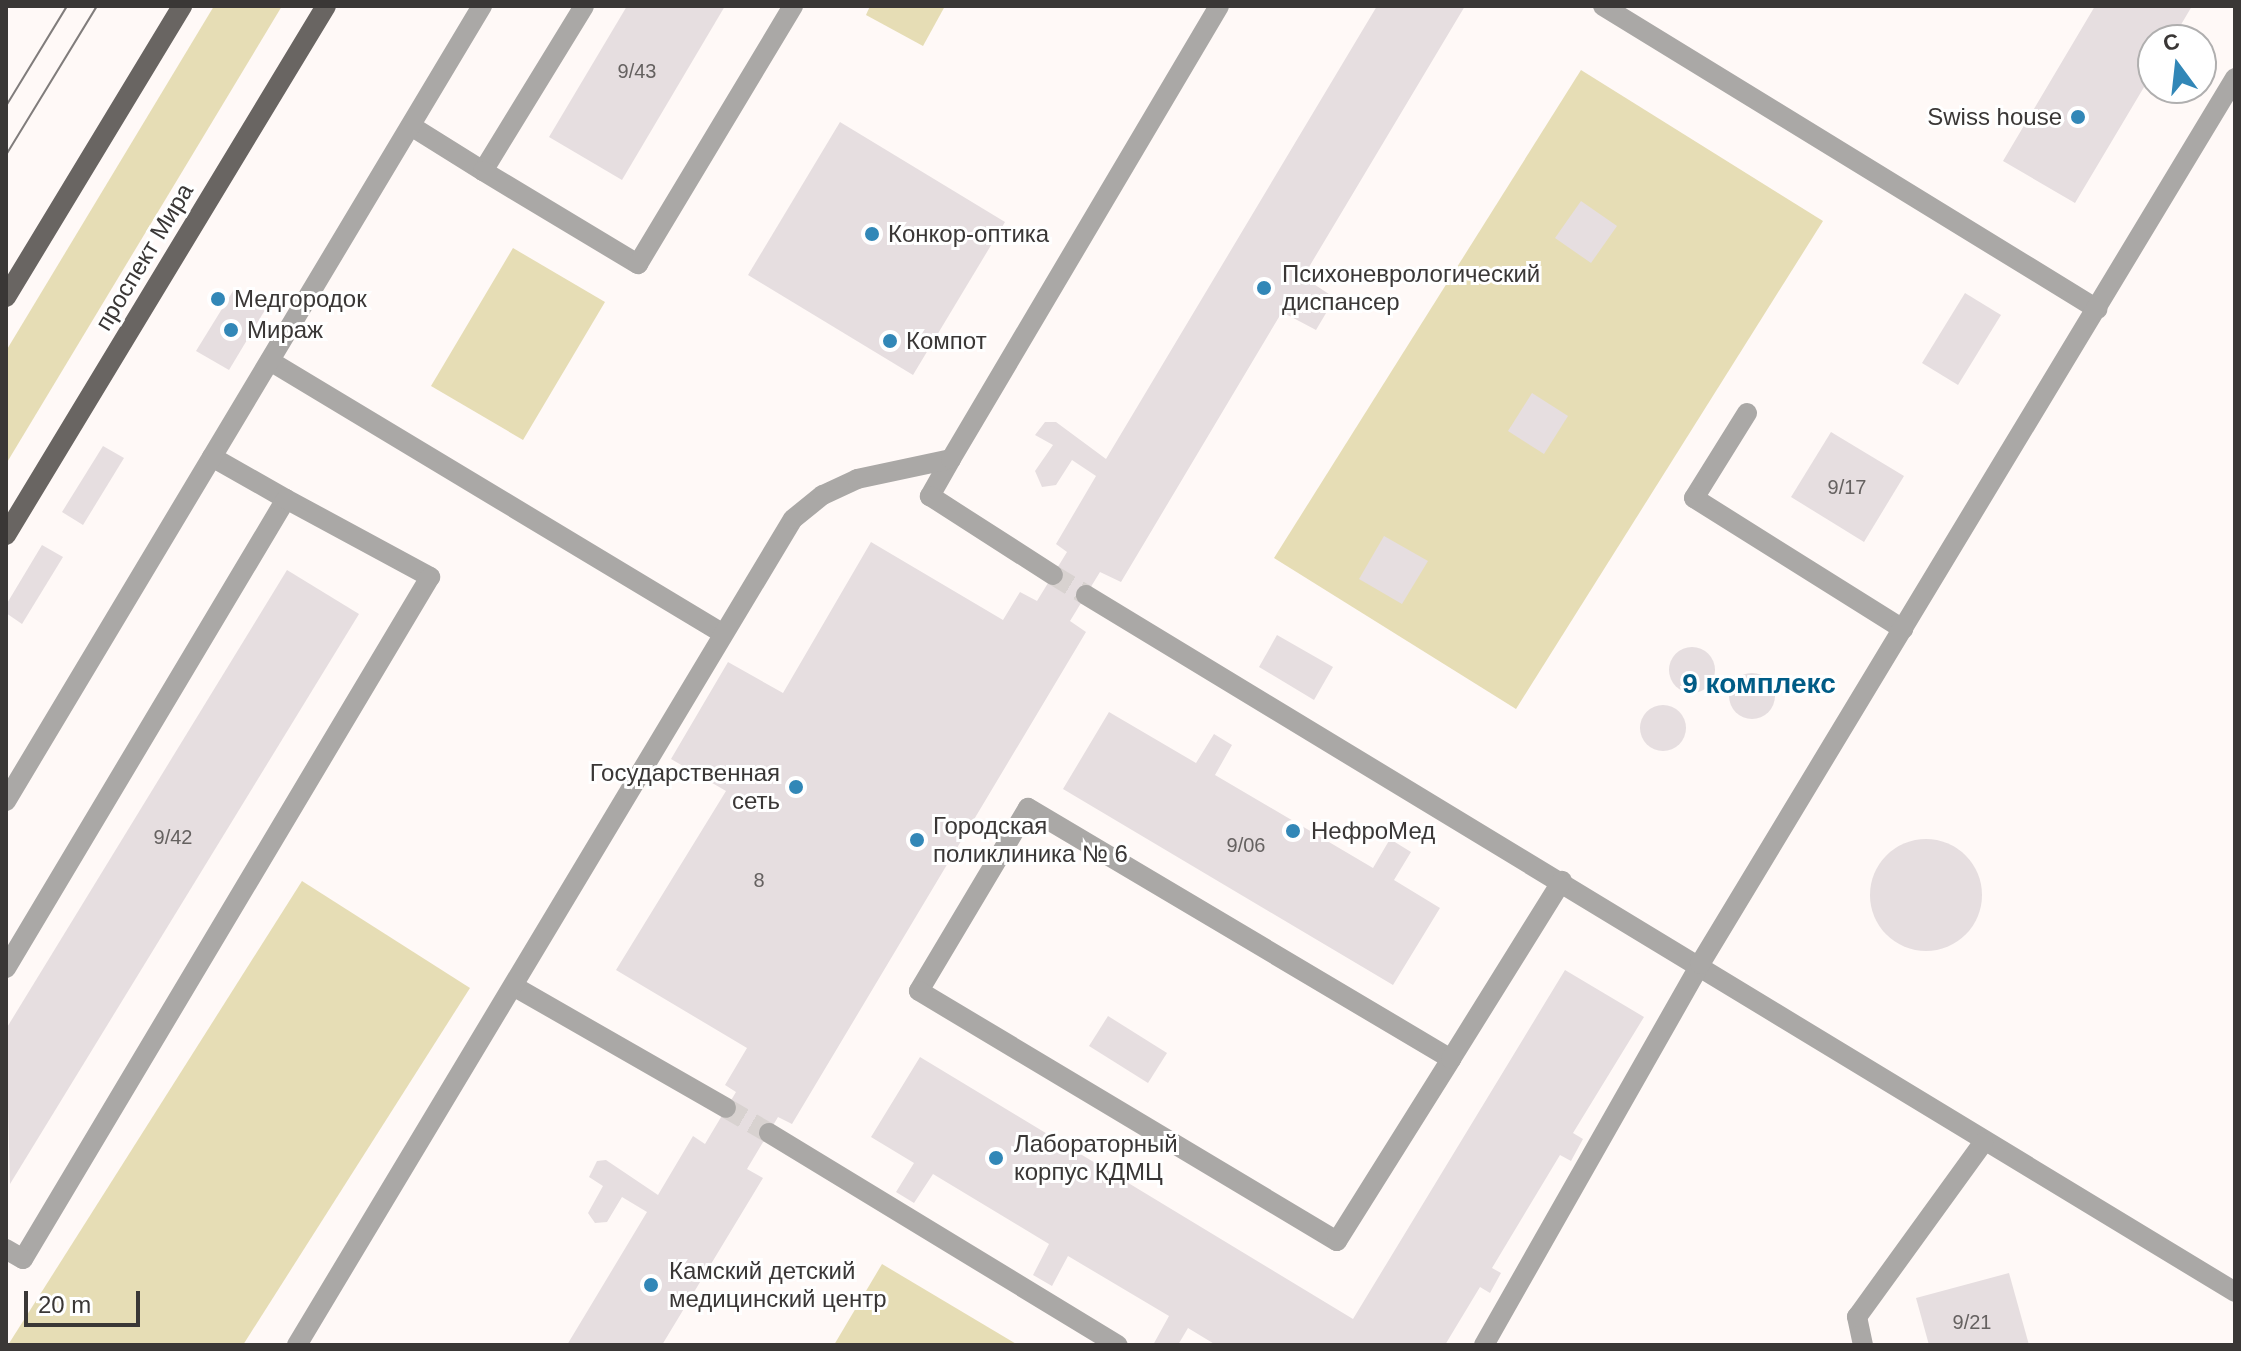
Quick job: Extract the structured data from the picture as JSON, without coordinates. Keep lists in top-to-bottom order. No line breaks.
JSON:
{"streets":{"main road":["проспект Мира"]},"districts":["9 комплекс"],"places":["Swiss house","Конкор-оптика","Психоневрологический диспансер","Медгородок","Мираж","Компот","Государственная сеть","НефроМед","Городская поликлиника № 6","Лабораторный корпус КДМЦ","Камский детский медицинский центр"],"house_numbers":["9/43","9/17","9/42","9/06","8","9/21"],"scale_bar":"20 m","north":"top"}
